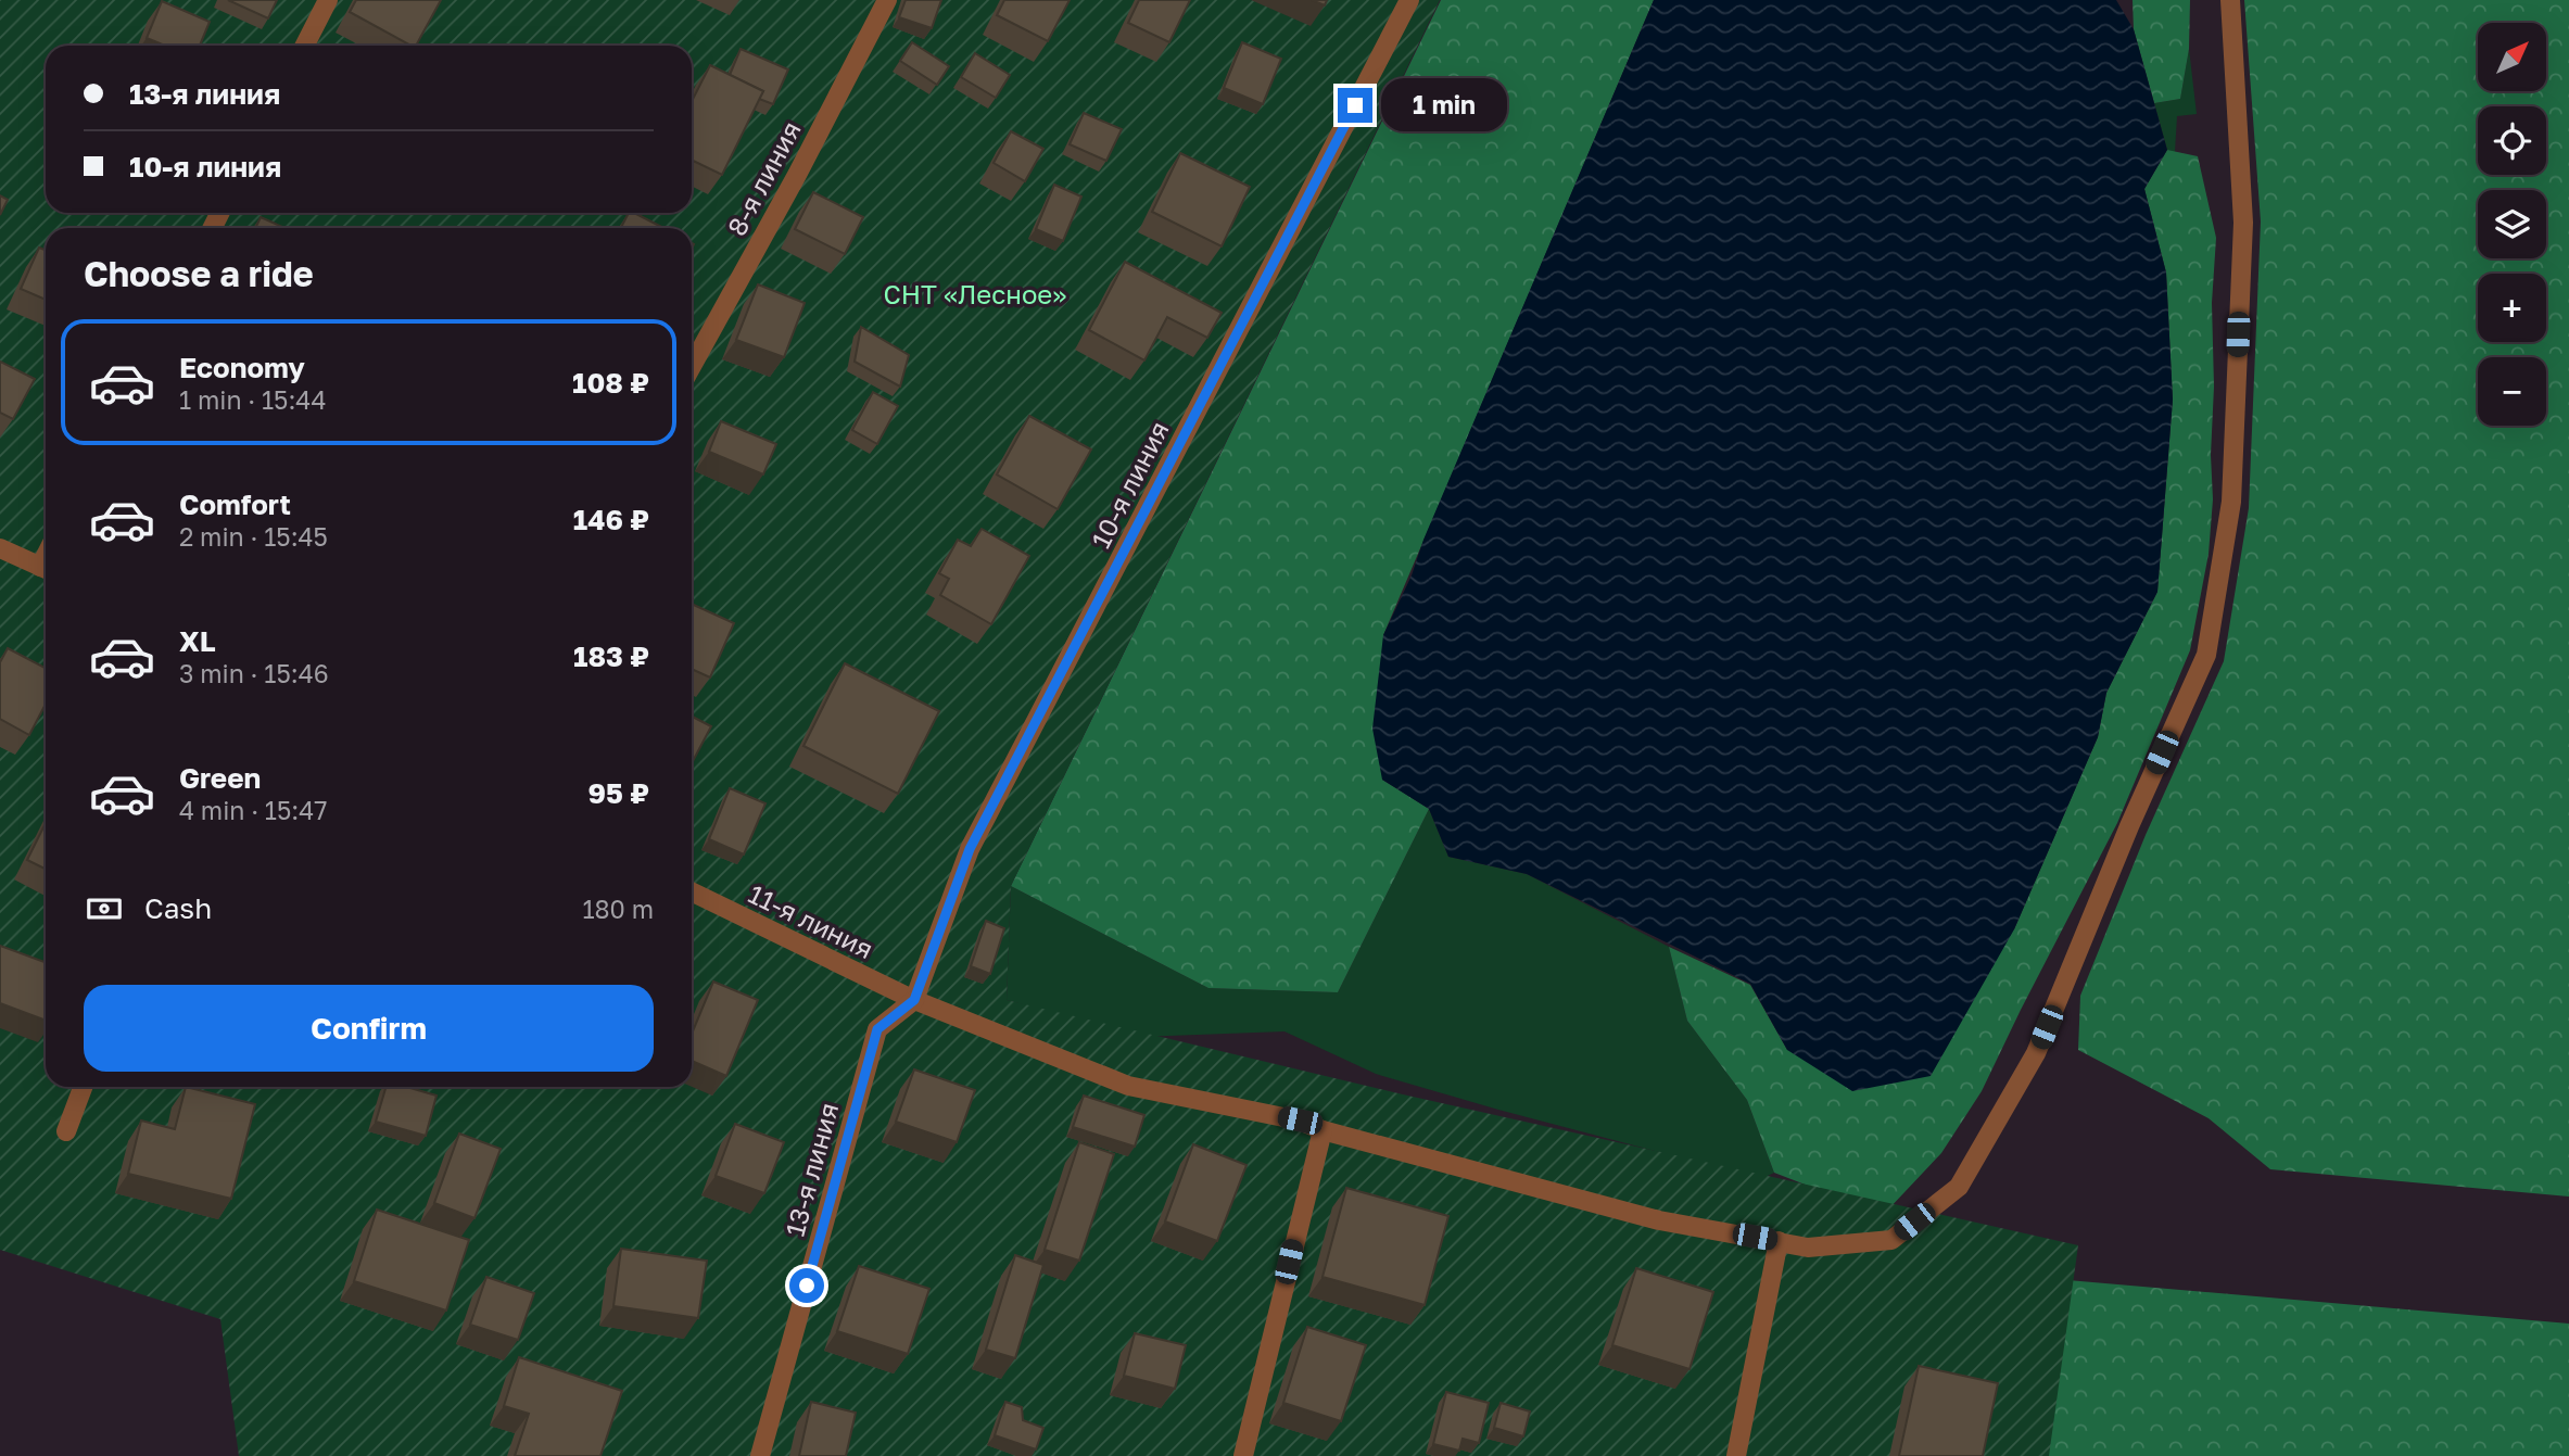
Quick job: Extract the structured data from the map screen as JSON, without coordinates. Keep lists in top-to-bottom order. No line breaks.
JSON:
{"streets":{"street":["8-я линия","10-я линия","11-я линия","13-я линия"]},"crossings":[["10-я линия","11-я линия"],["10-я линия","13-я линия"],["11-я линия","13-я линия"]],"parks":["СНТ «Лесное»"],"north":"top right","page":{"map_buttons":["+","−"],"banner":["13-я линия","10-я линия"],"bubble":"1 min","heading":"Choose a ride","list":[{"name":"Economy","note":"1 min · 15:44","value":"108 ₽"},{"name":"Comfort","note":"2 min · 15:45","value":"146 ₽"},{"name":"XL","note":"3 min · 15:46","value":"183 ₽"},{"name":"Green","note":"4 min · 15:47","value":"95 ₽"}],"pay":["Cash","180 m"],"buttons":"Confirm"}}
